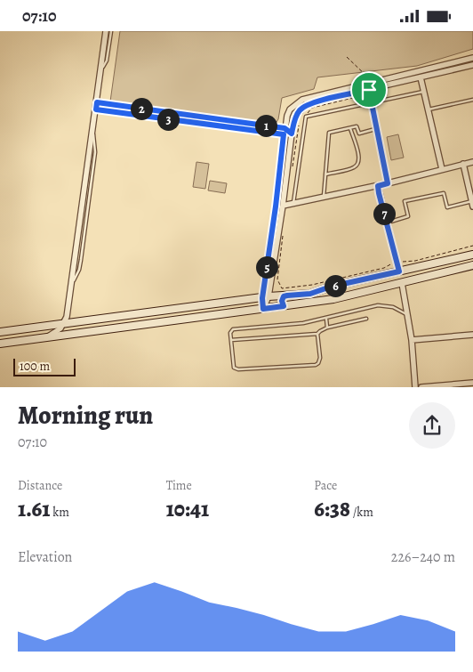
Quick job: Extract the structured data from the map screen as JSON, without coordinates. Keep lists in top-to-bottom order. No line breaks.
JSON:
{"scale_bar":"100 m","page":{"status":"07:10","pins":["2","3","1","7","5","6"],"scale":"100 m","heading":["Morning run","07:10"],"stats":[["Distance","1.61 km"],["Time","10:41"],["Pace","6:38 /km"]],"chart":["Elevation","226–240 m"]}}
